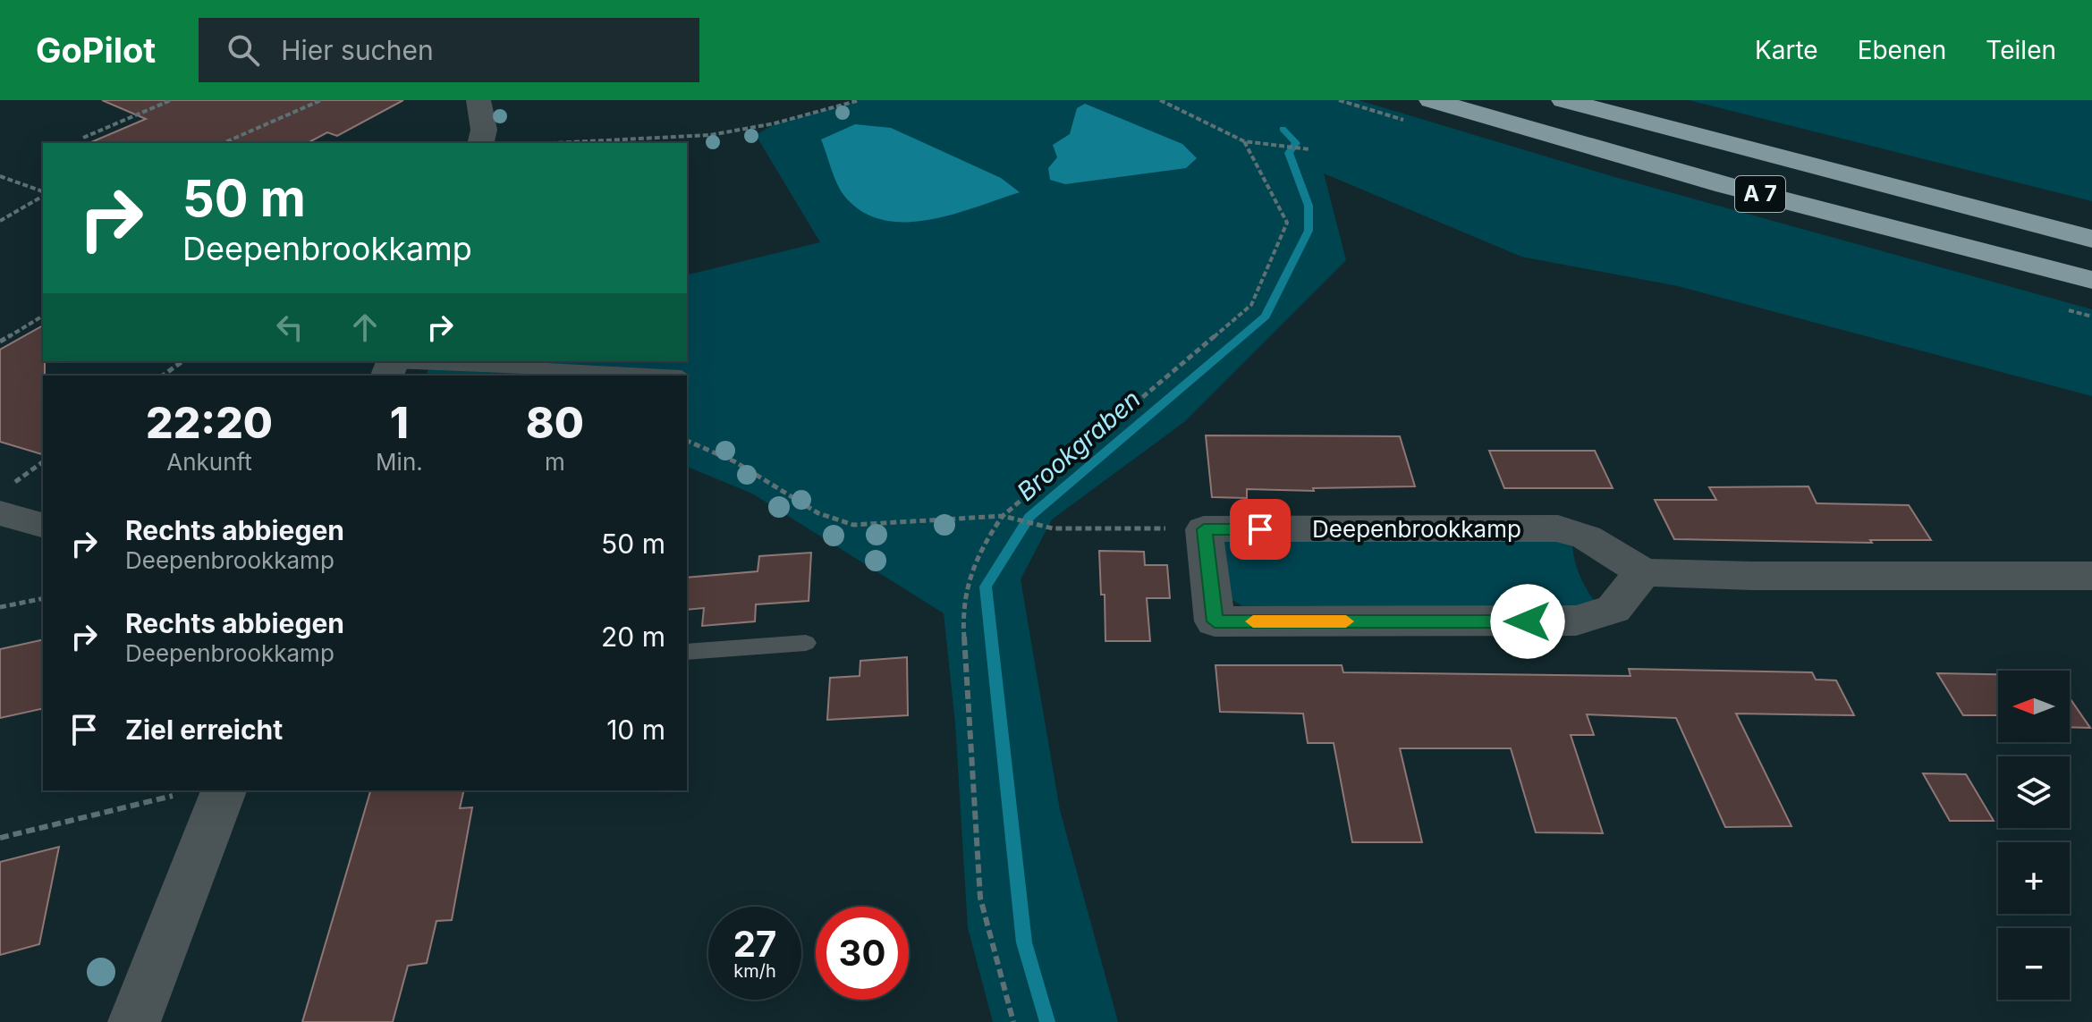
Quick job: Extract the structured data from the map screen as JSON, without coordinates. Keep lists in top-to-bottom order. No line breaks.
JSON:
{"streets":{"highway":["A 7"],"street":["Deepenbrookkamp"]},"water":["Brookgraben"],"north":"left","page":{"header":"GoPilot","search":"Hier suchen","nav":["Karte","Ebenen","Teilen"],"turn":["50 m","Deepenbrookkamp"],"eta":["22:20","Ankunft","1","Min.","80","m"],"list":[{"name":"Rechts abbiegen","note":"Deepenbrookkamp","value":"50 m"},{"name":"Rechts abbiegen","note":"Deepenbrookkamp","value":"20 m"},{"name":"Ziel erreicht","value":"10 m"}],"map_buttons":["+","−"],"speed":"27 km/h","limit":"30"}}
